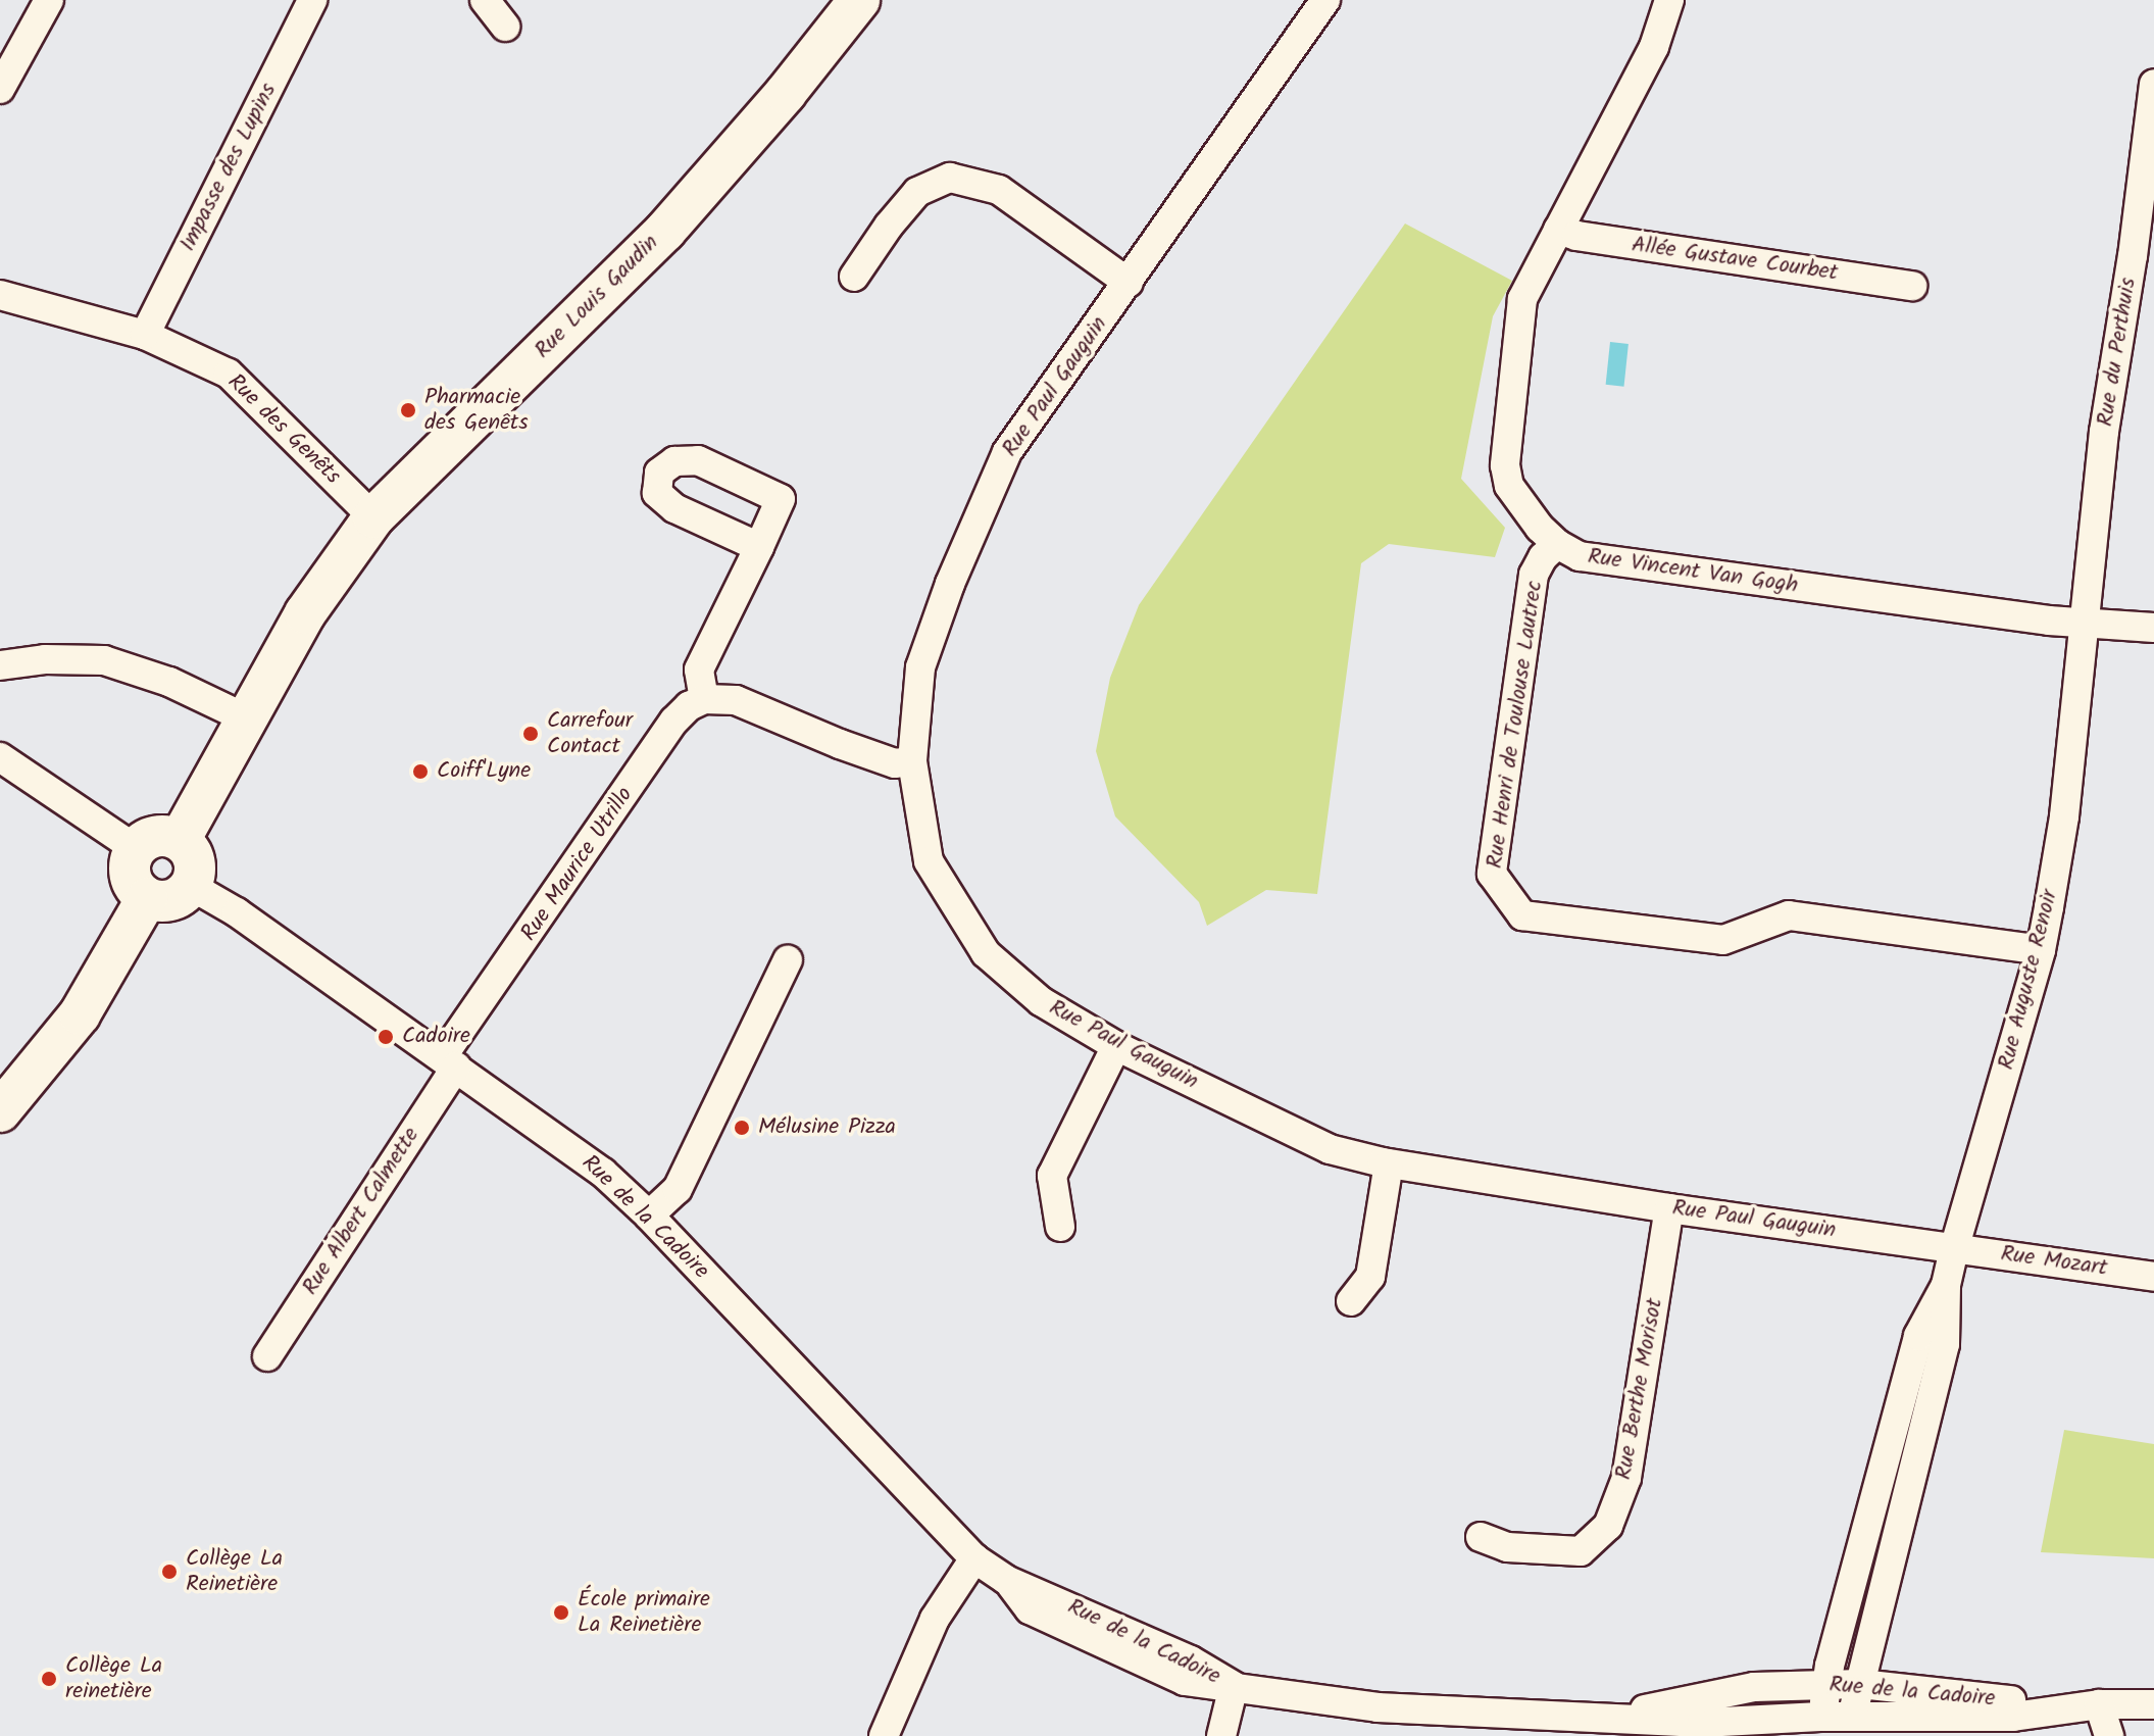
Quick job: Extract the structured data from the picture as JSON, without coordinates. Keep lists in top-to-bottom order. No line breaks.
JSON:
{"streets":{"street":["Impasse des Lupins","Allée Gustave Courbet","Rue Louis Gaudin","Rue du Perthuis","Rue Paul Gauguin","Rue des Genêts","Rue Vincent Van Gogh","Rue Henri de Toulouse Lautrec","Rue Maurice Utrillo","Rue Auguste Renoir","Rue Albert Calmette","Rue de la Cadoire","Rue Mozart","Rue Berthe Morisot"]},"crossings":[["Impasse des Lupins","Rue des Genêts"],["Allée Gustave Courbet","Rue Vincent Van Gogh"],["Rue Louis Gaudin","Rue des Genêts"],["Rue Louis Gaudin","Rue de la Cadoire"],["Rue du Perthuis","Rue Vincent Van Gogh"],["Rue du Perthuis","Rue Auguste Renoir"],["Rue Paul Gauguin","Rue Auguste Renoir"],["Rue Paul Gauguin","Rue Mozart"],["Rue Paul Gauguin","Rue Berthe Morisot"],["Rue Vincent Van Gogh","Rue Henri de Toulouse Lautrec"],["Rue Vincent Van Gogh","Rue Auguste Renoir"],["Rue Henri de Toulouse Lautrec","Rue Auguste Renoir"],["Rue Maurice Utrillo","Rue Albert Calmette"],["Rue Maurice Utrillo","Rue de la Cadoire"],["Rue Auguste Renoir","Rue de la Cadoire"],["Rue Auguste Renoir","Rue Mozart"],["Rue Albert Calmette","Rue de la Cadoire"]],"places":["Pharmacie des Genêts","Carrefour Contact","Coiff'Lyne","Cadoire","Mélusine Pizza","Collège La Reinetière","École primaire La Reinetière","Collège La reinetière"]}
